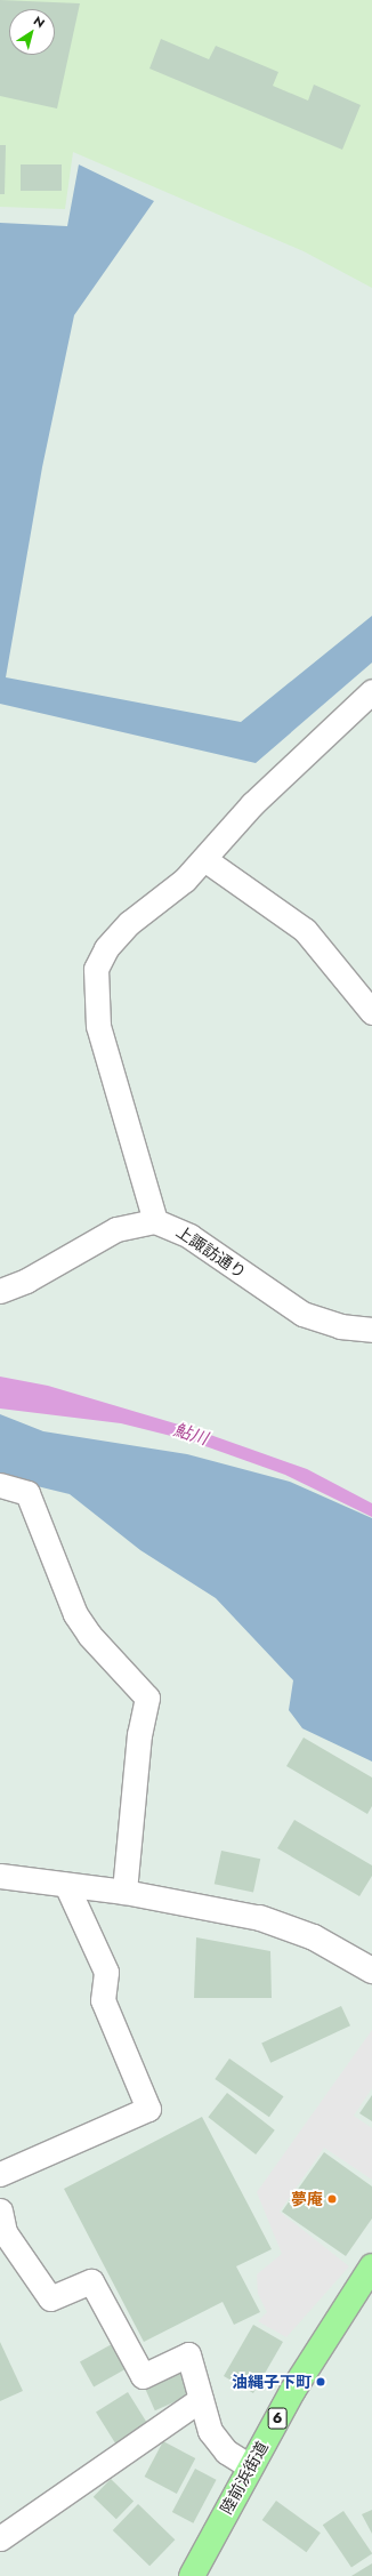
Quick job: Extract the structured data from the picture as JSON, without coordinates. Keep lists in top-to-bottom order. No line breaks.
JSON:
{"streets":{"highway":["6","陸前浜街道"],"street":["上諏訪通り"]},"water":["鮎川"],"places":["夢庵","油縄子下町"],"north":"top right"}
